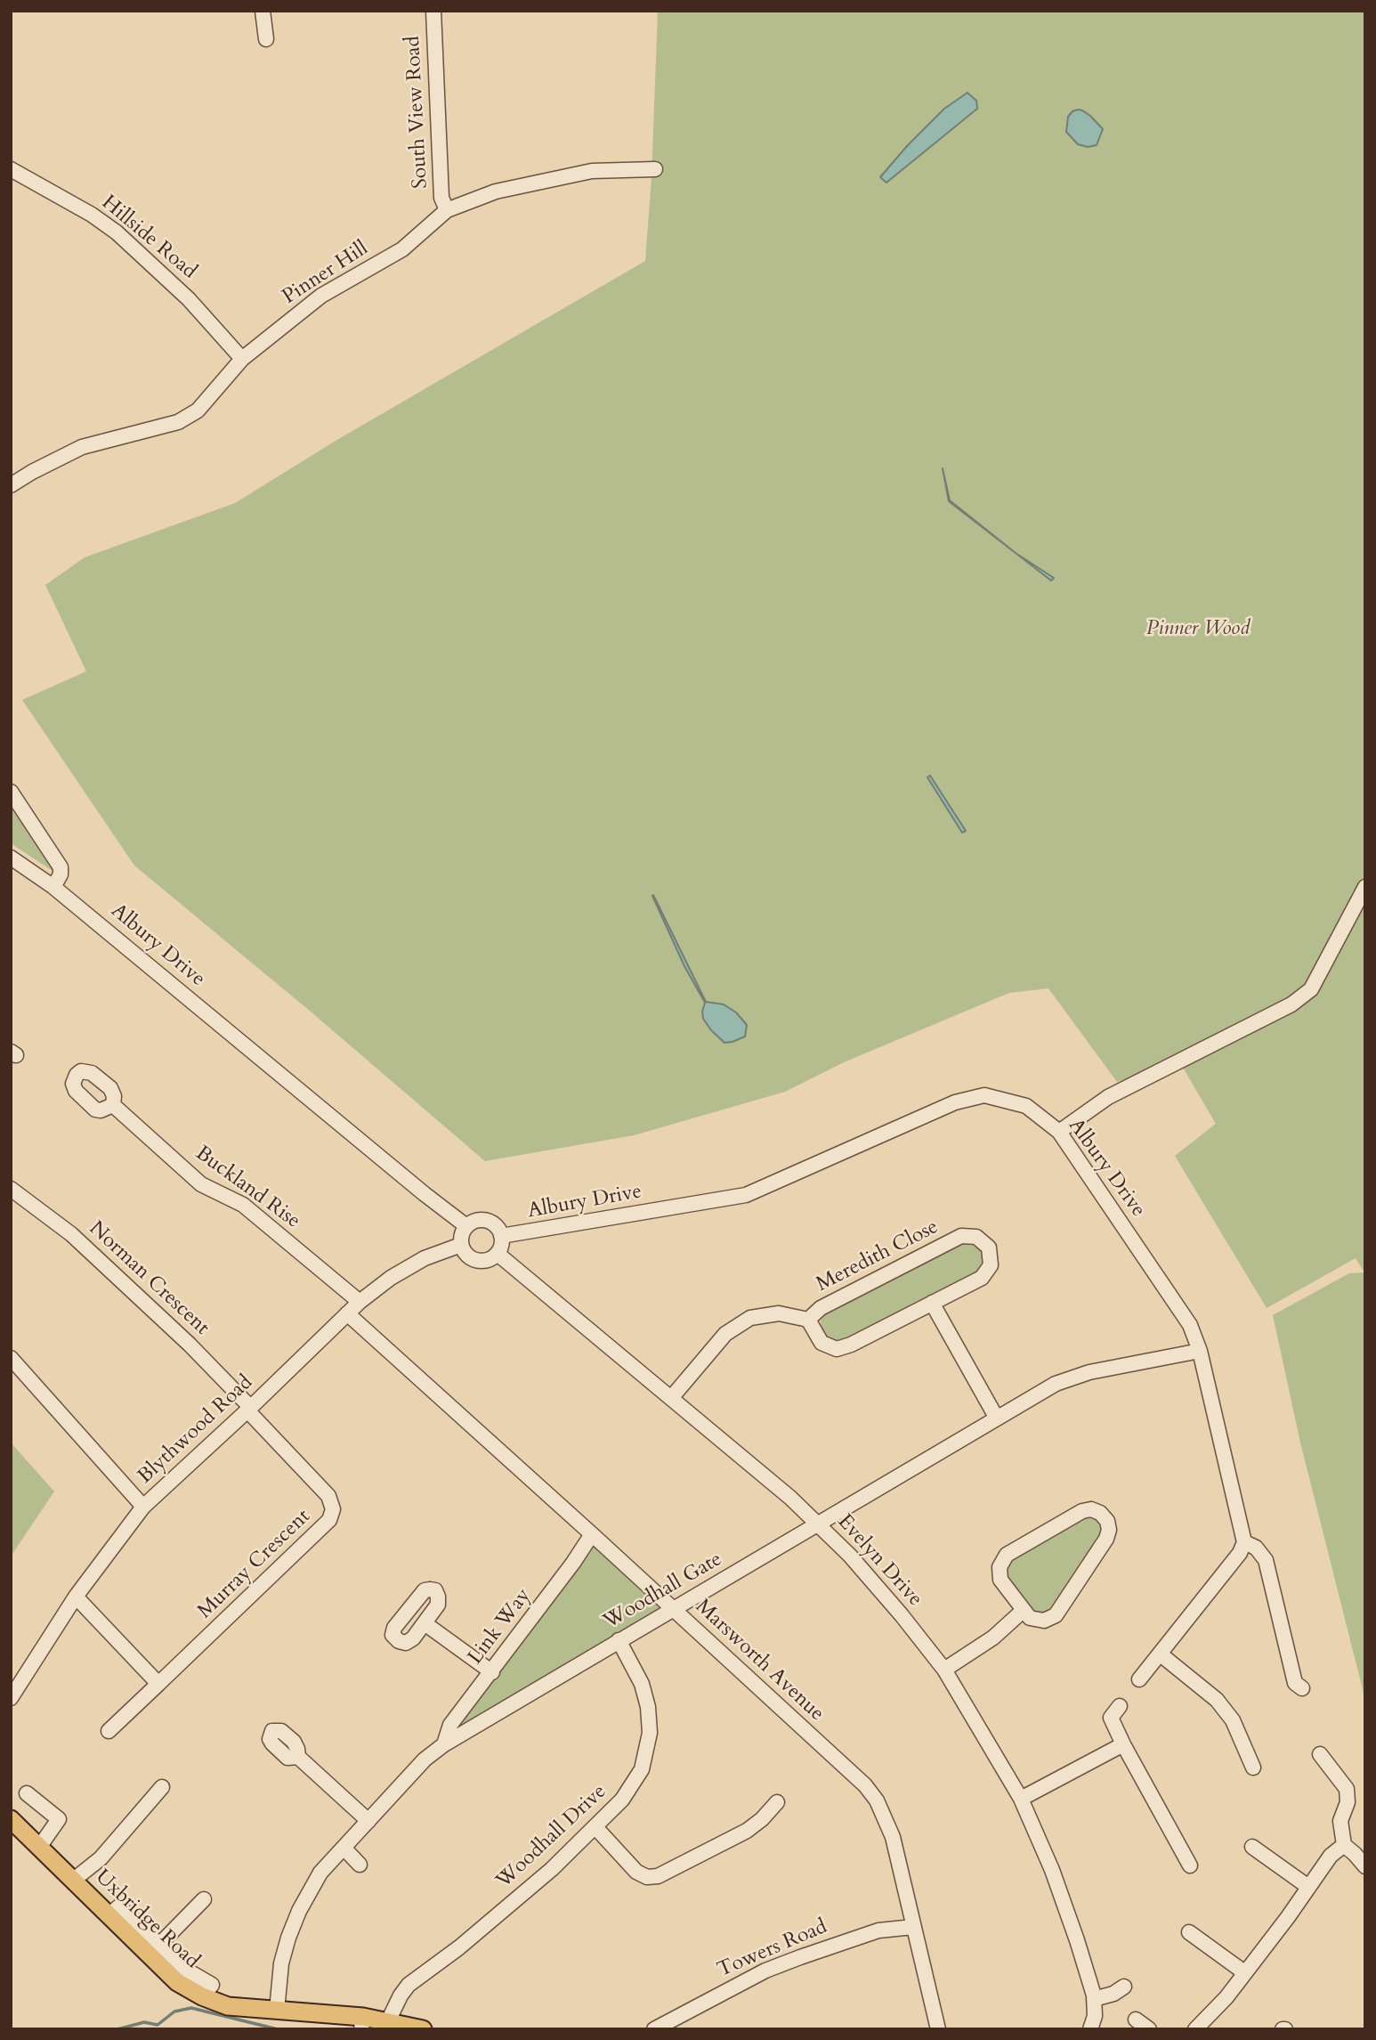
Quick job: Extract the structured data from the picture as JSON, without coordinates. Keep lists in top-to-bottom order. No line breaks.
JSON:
{"streets":{"main road":["Uxbridge Road"],"street":["South View Road","Hillside Road","Pinner Hill","Albury Drive","Buckland Rise","Meredith Close","Norman Crescent","Blythwood Road","Evelyn Drive","Murray Crescent","Woodhall Gate","Link Way","Marsworth Avenue","Woodhall Drive","Towers Road"]},"crossings":[["South View Road","Pinner Hill"],["Hillside Road","Pinner Hill"],["Albury Drive","Blythwood Road"],["Albury Drive","Evelyn Drive"],["Albury Drive","Woodhall Gate"],["Buckland Rise","Blythwood Road"],["Meredith Close","Evelyn Drive"],["Norman Crescent","Blythwood Road"],["Norman Crescent","Murray Crescent"],["Blythwood Road","Evelyn Drive"],["Blythwood Road","Murray Crescent"],["Blythwood Road","Marsworth Avenue"],["Evelyn Drive","Woodhall Gate"],["Woodhall Gate","Link Way"],["Woodhall Gate","Marsworth Avenue"],["Woodhall Gate","Woodhall Drive"],["Woodhall Gate","Uxbridge Road"],["Link Way","Marsworth Avenue"],["Marsworth Avenue","Towers Road"],["Woodhall Drive","Uxbridge Road"]],"parks":["Pinner Wood"]}
